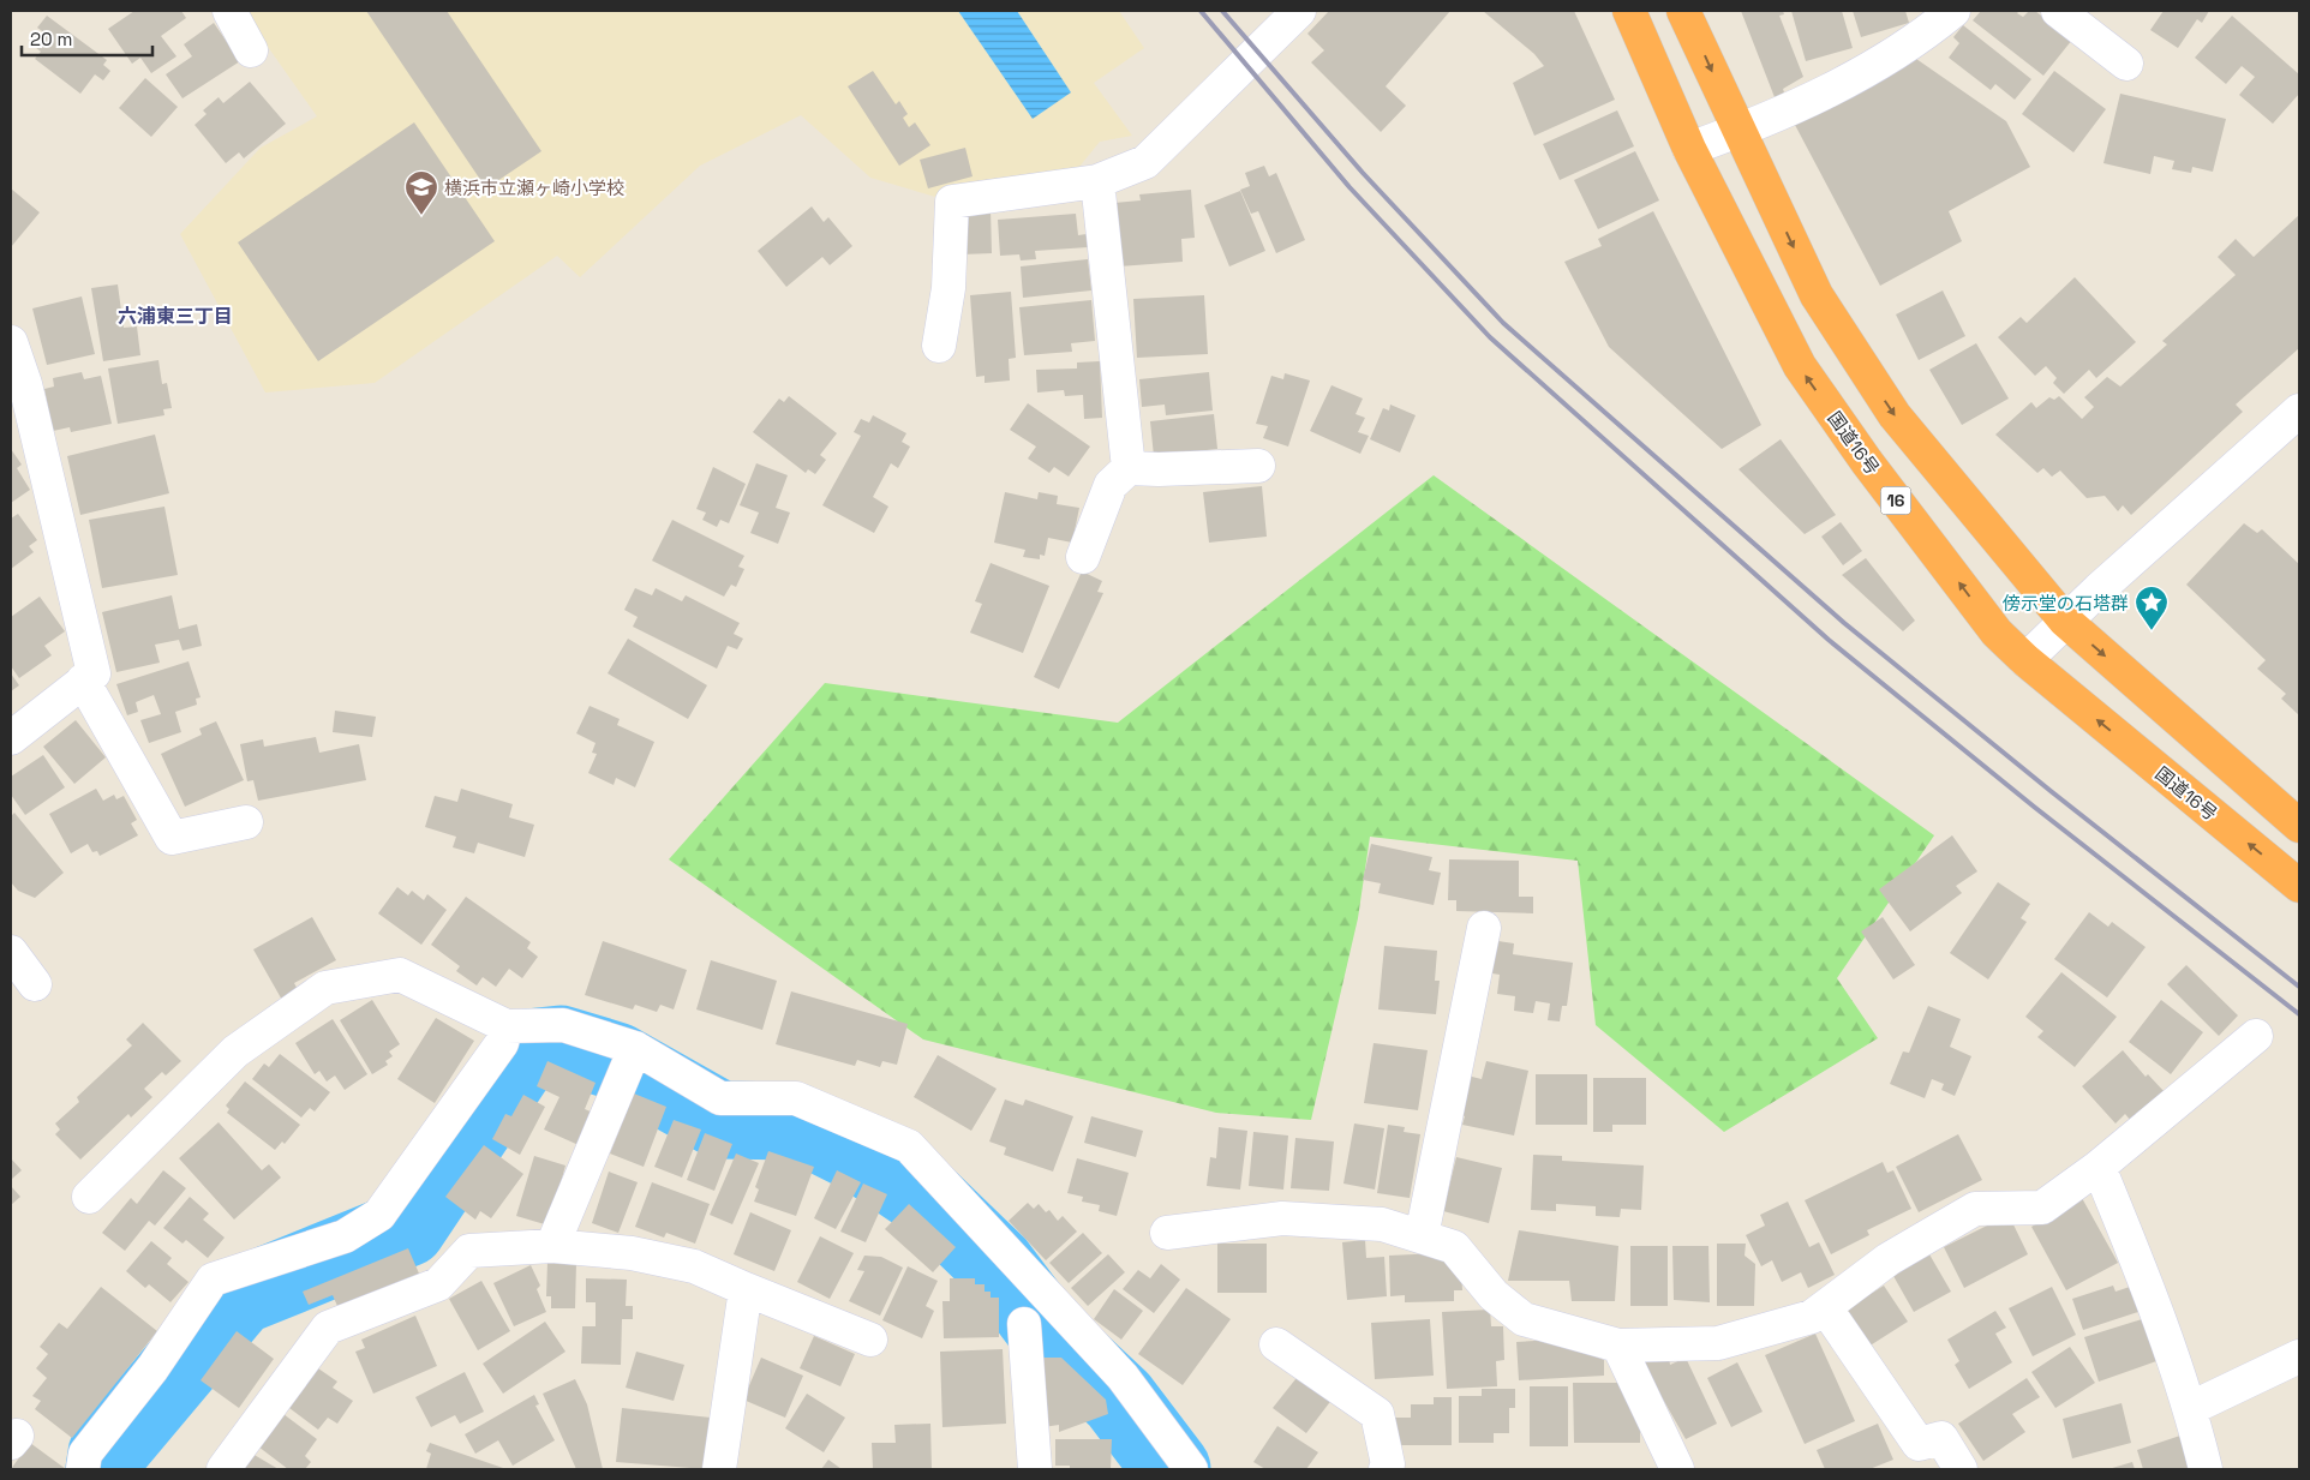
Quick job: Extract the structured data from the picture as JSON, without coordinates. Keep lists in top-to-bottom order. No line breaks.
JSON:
{"streets":{"highway":["国道16号","16"]},"districts":["六浦東三丁目"],"places":{"school or university":["横浜市立瀬ヶ崎小学校"],"place":["傍示堂の石塔群"]},"scale_bar":"20 m"}
